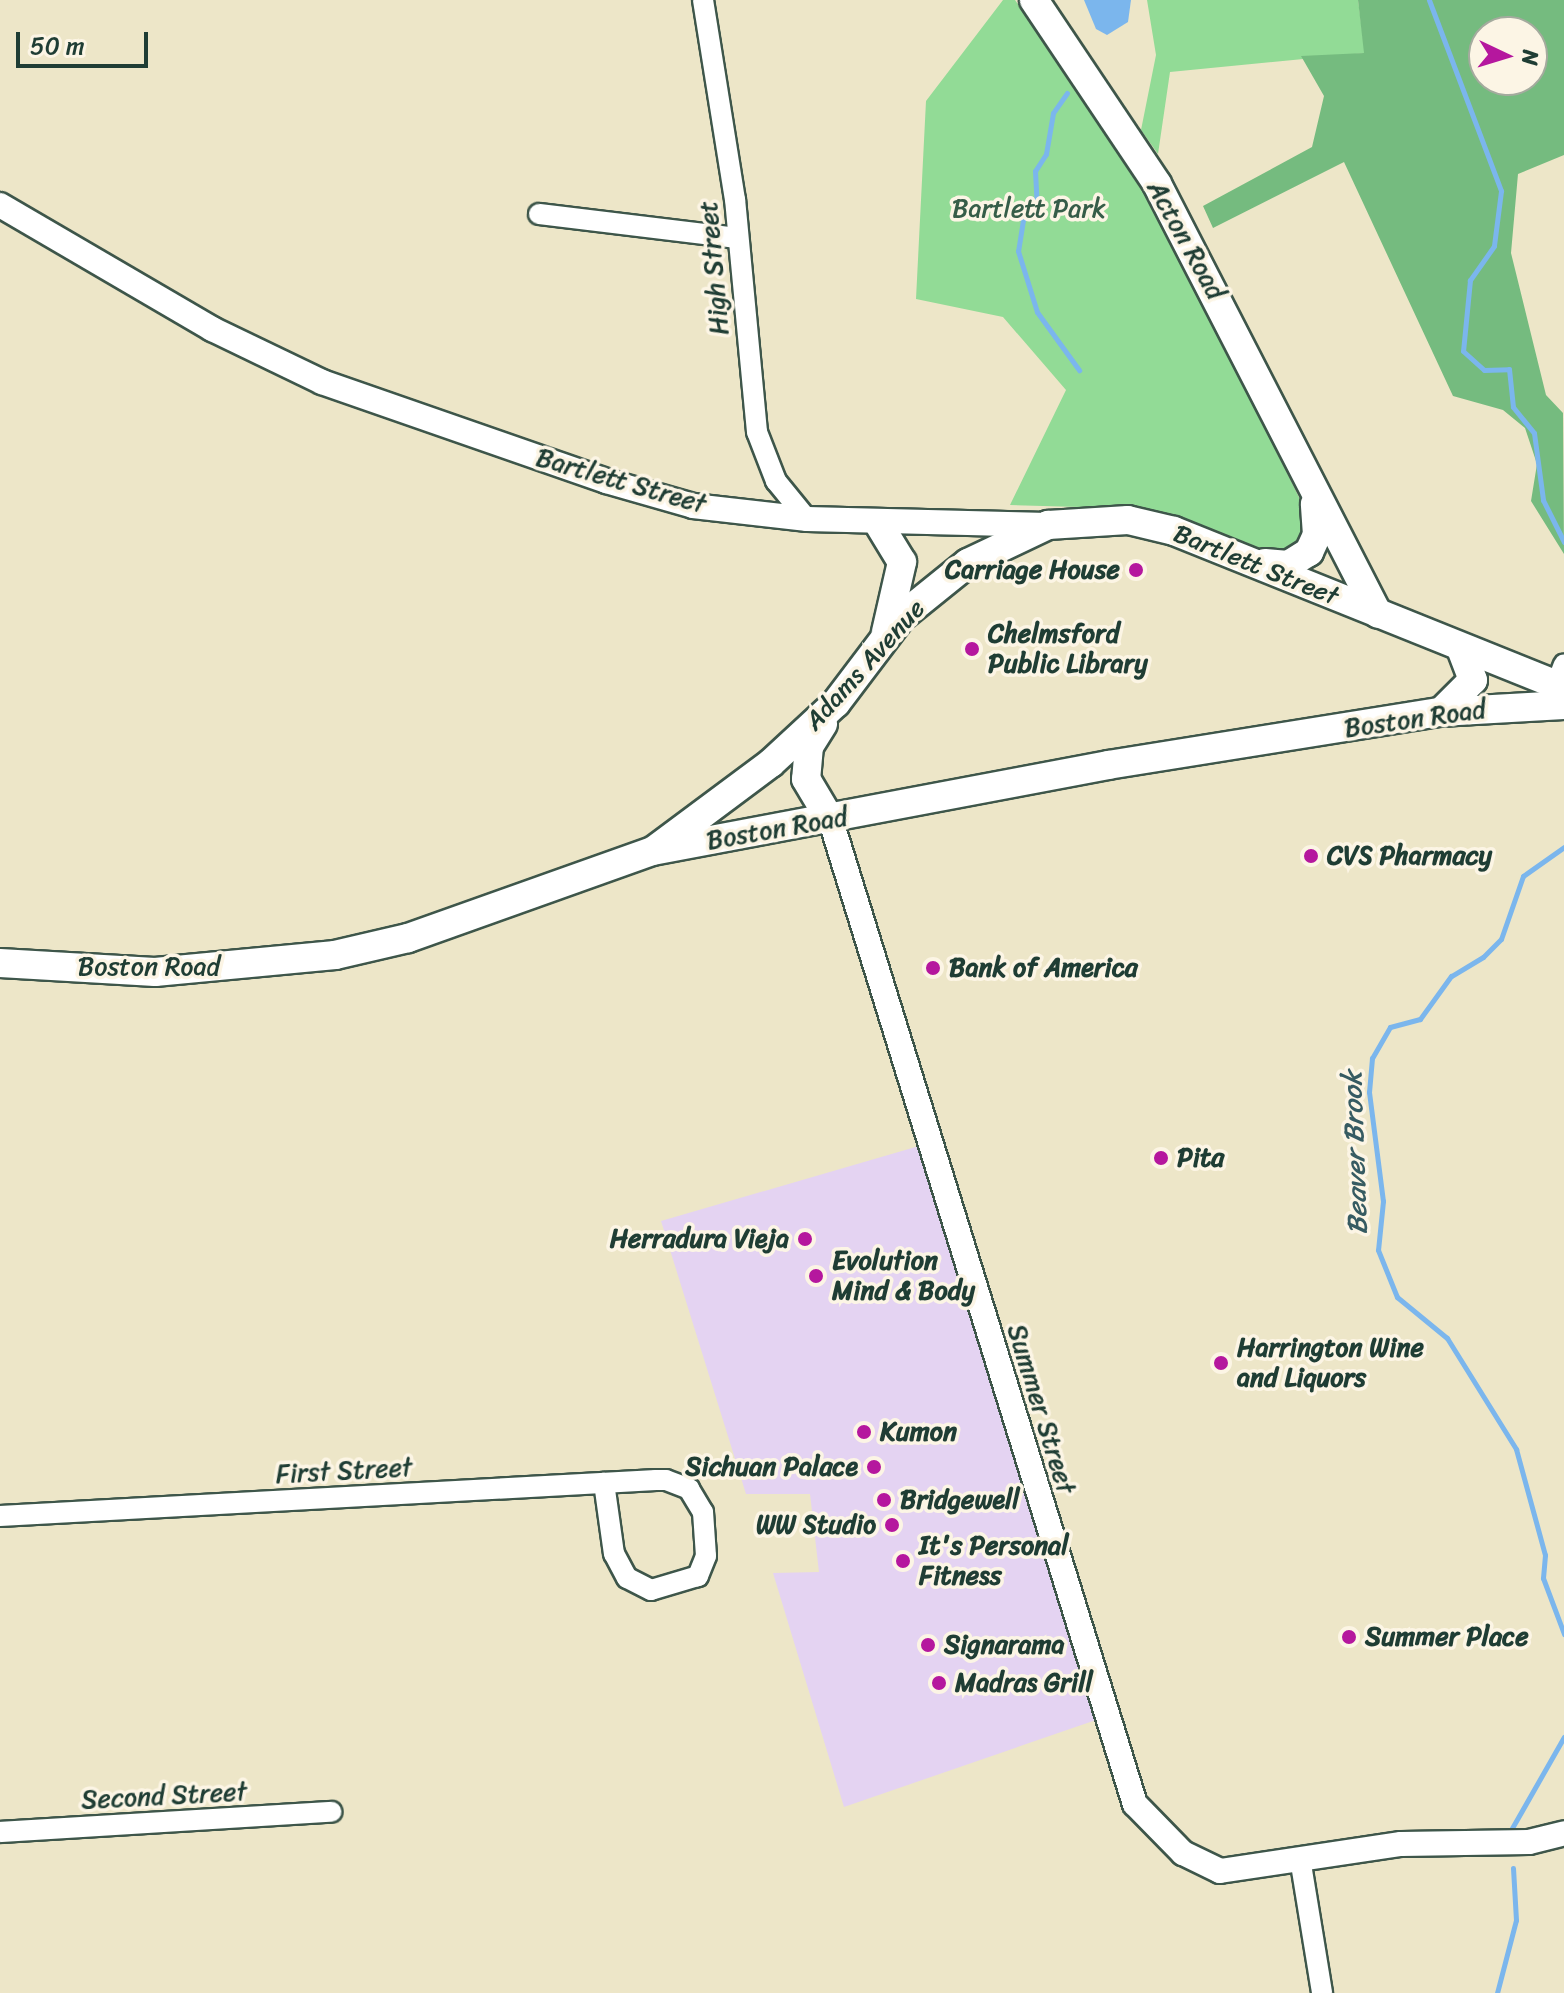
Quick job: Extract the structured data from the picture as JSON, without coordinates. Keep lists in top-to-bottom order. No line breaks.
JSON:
{"streets":{"main road":["Acton Road","Bartlett Street","Adams Avenue","Boston Road"],"street":["High Street","Summer Street","First Street","Second Street"]},"crossings":[["Acton Road","Bartlett Street"],["High Street","Bartlett Street"],["Bartlett Street","Adams Avenue"],["Bartlett Street","Boston Road"],["Adams Avenue","Boston Road"],["Boston Road","Summer Street"]],"water":["Beaver Brook"],"parks":["Bartlett Park"],"places":["Carriage House","Chelmsford Public Library","CVS Pharmacy","Bank of America","Pita","Herradura Vieja","Evolution Mind & Body","Harrington Wine and Liquors","Kumon","Sichuan Palace","Bridgewell","WW Studio","It's Personal Fitness","Summer Place","Signarama","Madras Grill"],"scale_bar":"50 m","north":"right"}
